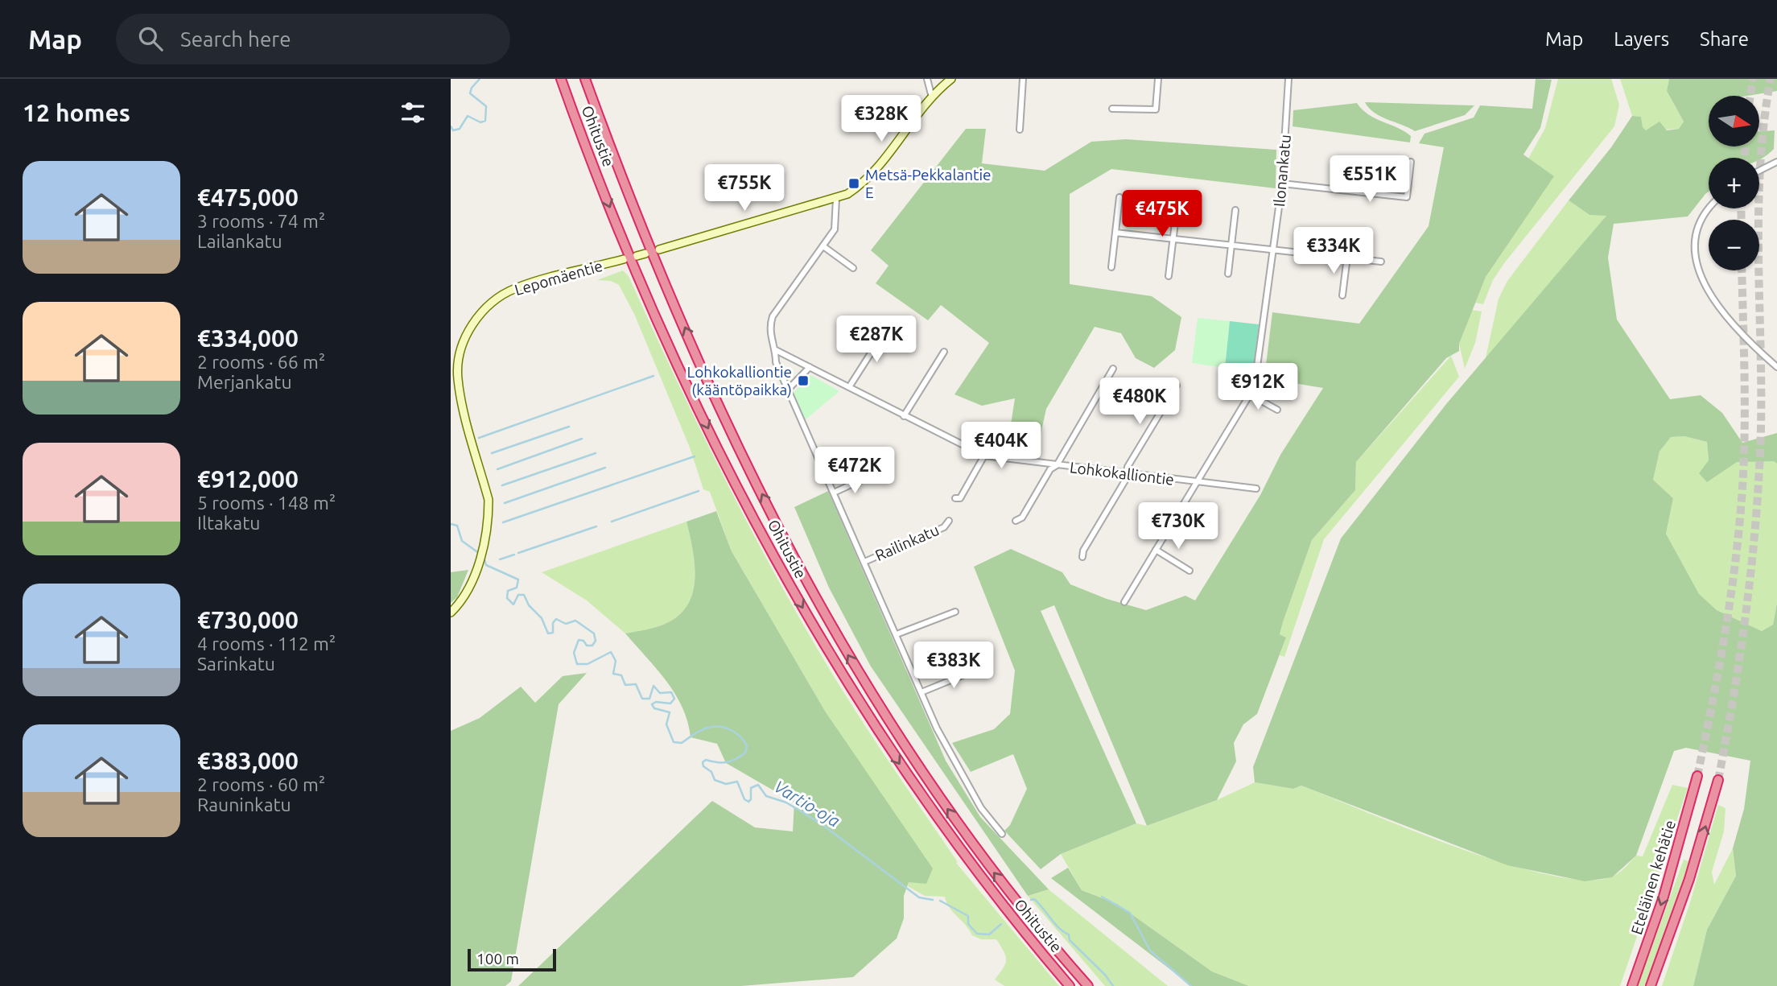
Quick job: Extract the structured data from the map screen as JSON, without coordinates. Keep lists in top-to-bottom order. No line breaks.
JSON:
{"streets":{"highway":["Ohitustie","Eteläinen kehätie"],"street":["Ilonankatu","Lepomäentie","Lohkokalliontie","Railinkatu"]},"crossings":[["Ilonankatu","Lohkokalliontie"]],"water":["Vartio-oja"],"places":{"transit":["Metsä-Pekkalantie E","Lohkokalliontie (kääntöpaikka)"]},"scale_bar":"100 m","north":"right","page":{"header":"Map","search":"Search here","nav":["Map","Layers","Share"],"heading":"12 homes","price":["€328K","€551K","€755K","€475K","€334K","€287K","€912K","€480K","€404K","€472K","€730K","€383K"],"map_buttons":["+","−"],"list":[{"name":"€475,000","note":"3 rooms · 74 m² · Lailankatu"},{"name":"€334,000","note":"2 rooms · 66 m² · Merjankatu"},{"name":"€912,000","note":"5 rooms · 148 m² · Iltakatu"},{"name":"€730,000","note":"4 rooms · 112 m² · Sarinkatu"},{"name":"€383,000","note":"2 rooms · 60 m² · Rauninkatu"}],"scale":"100 m"}}
